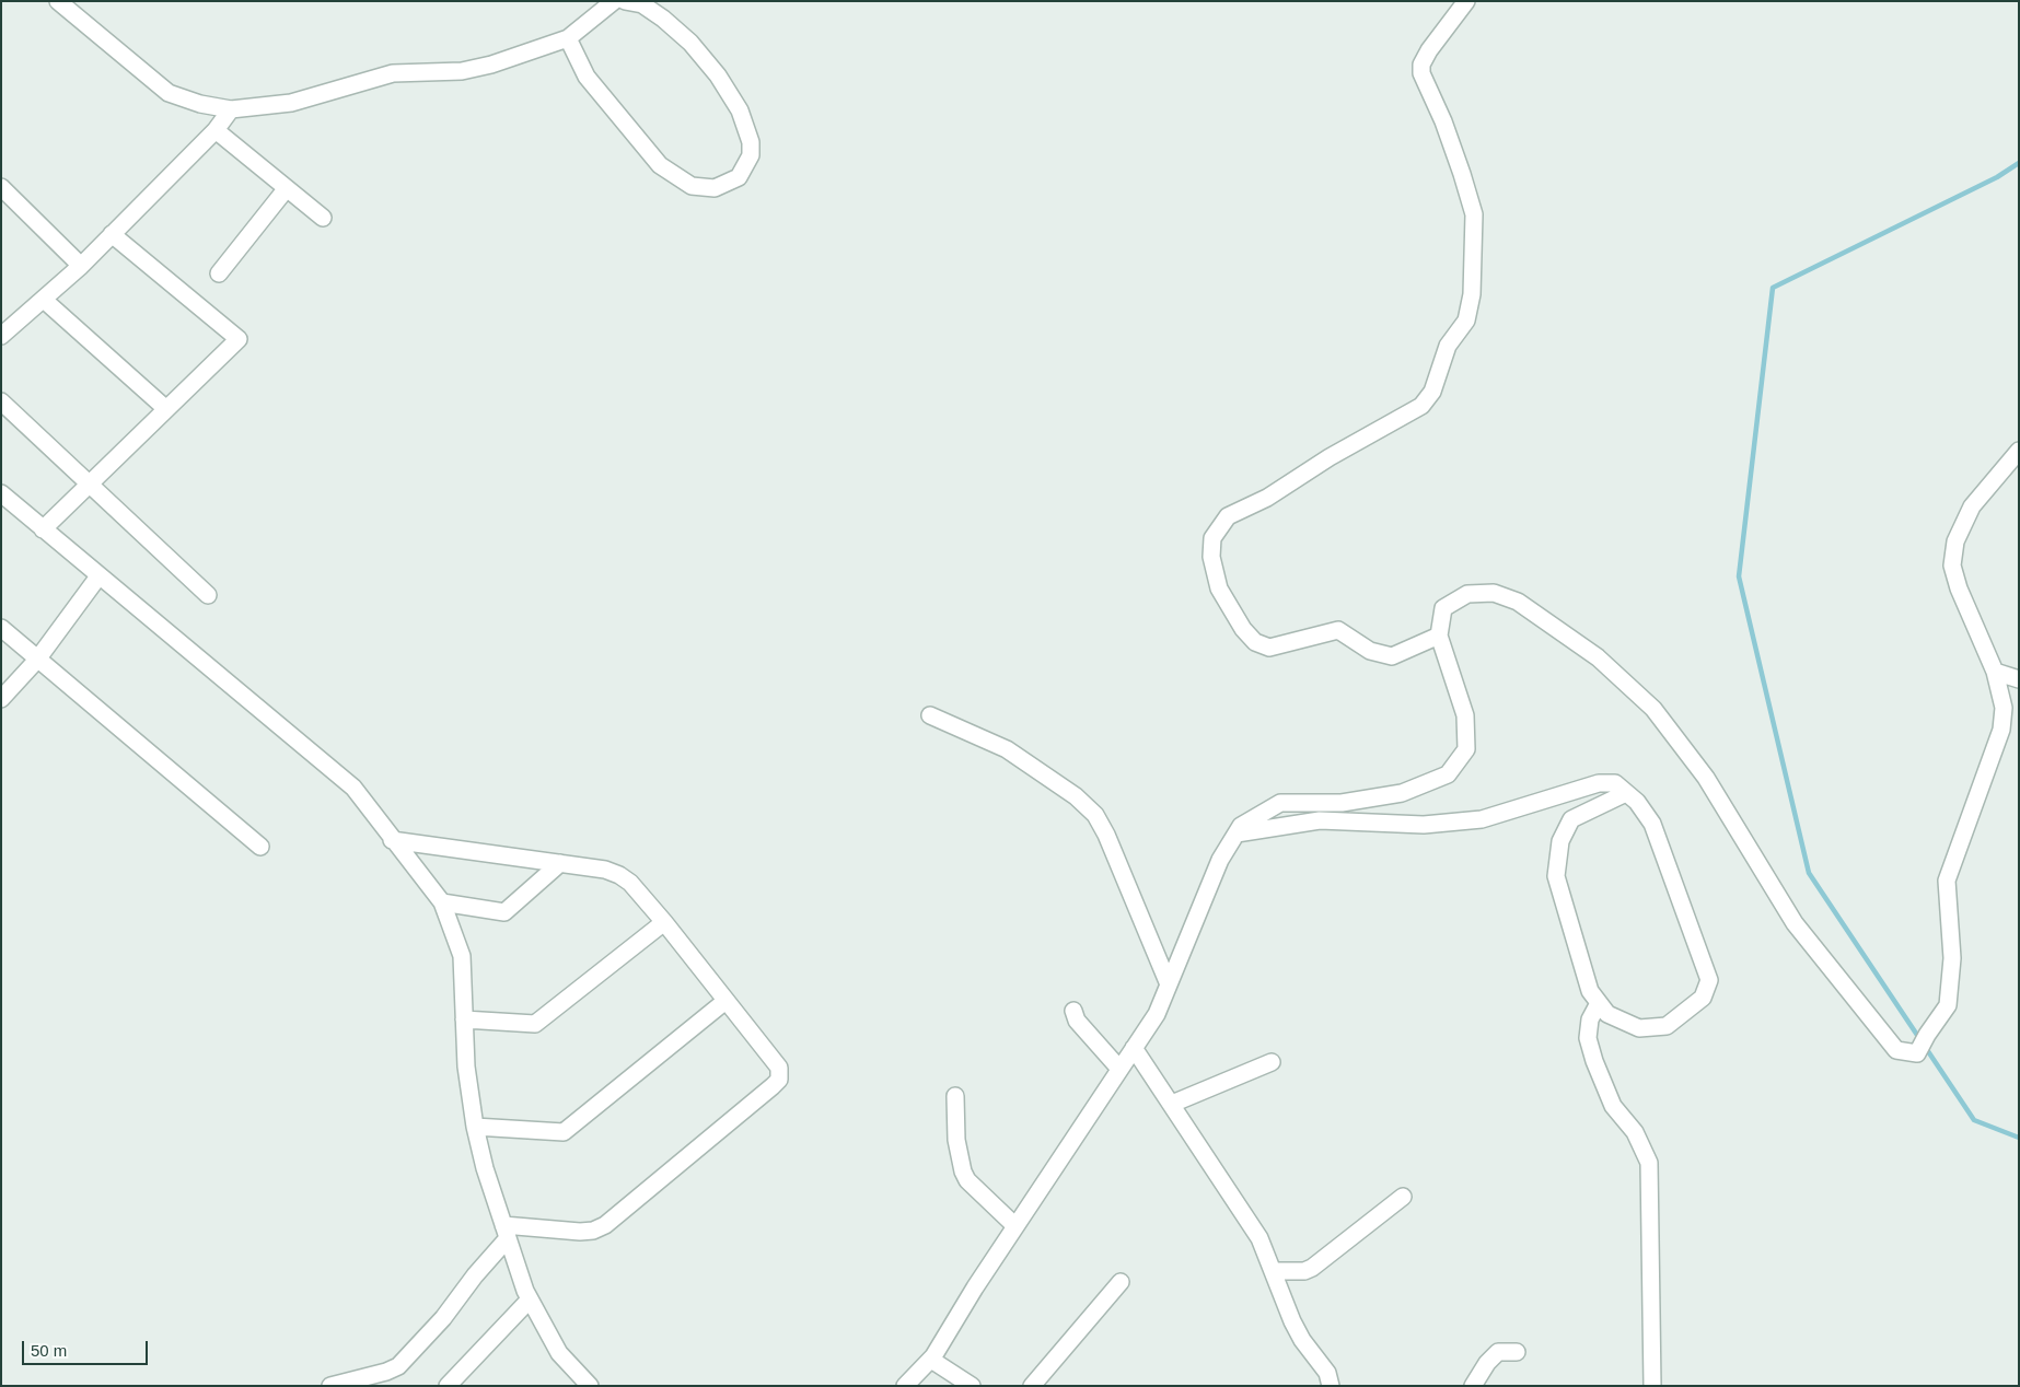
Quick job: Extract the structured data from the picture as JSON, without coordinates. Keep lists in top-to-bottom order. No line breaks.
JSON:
{"scale_bar":"50 m"}
